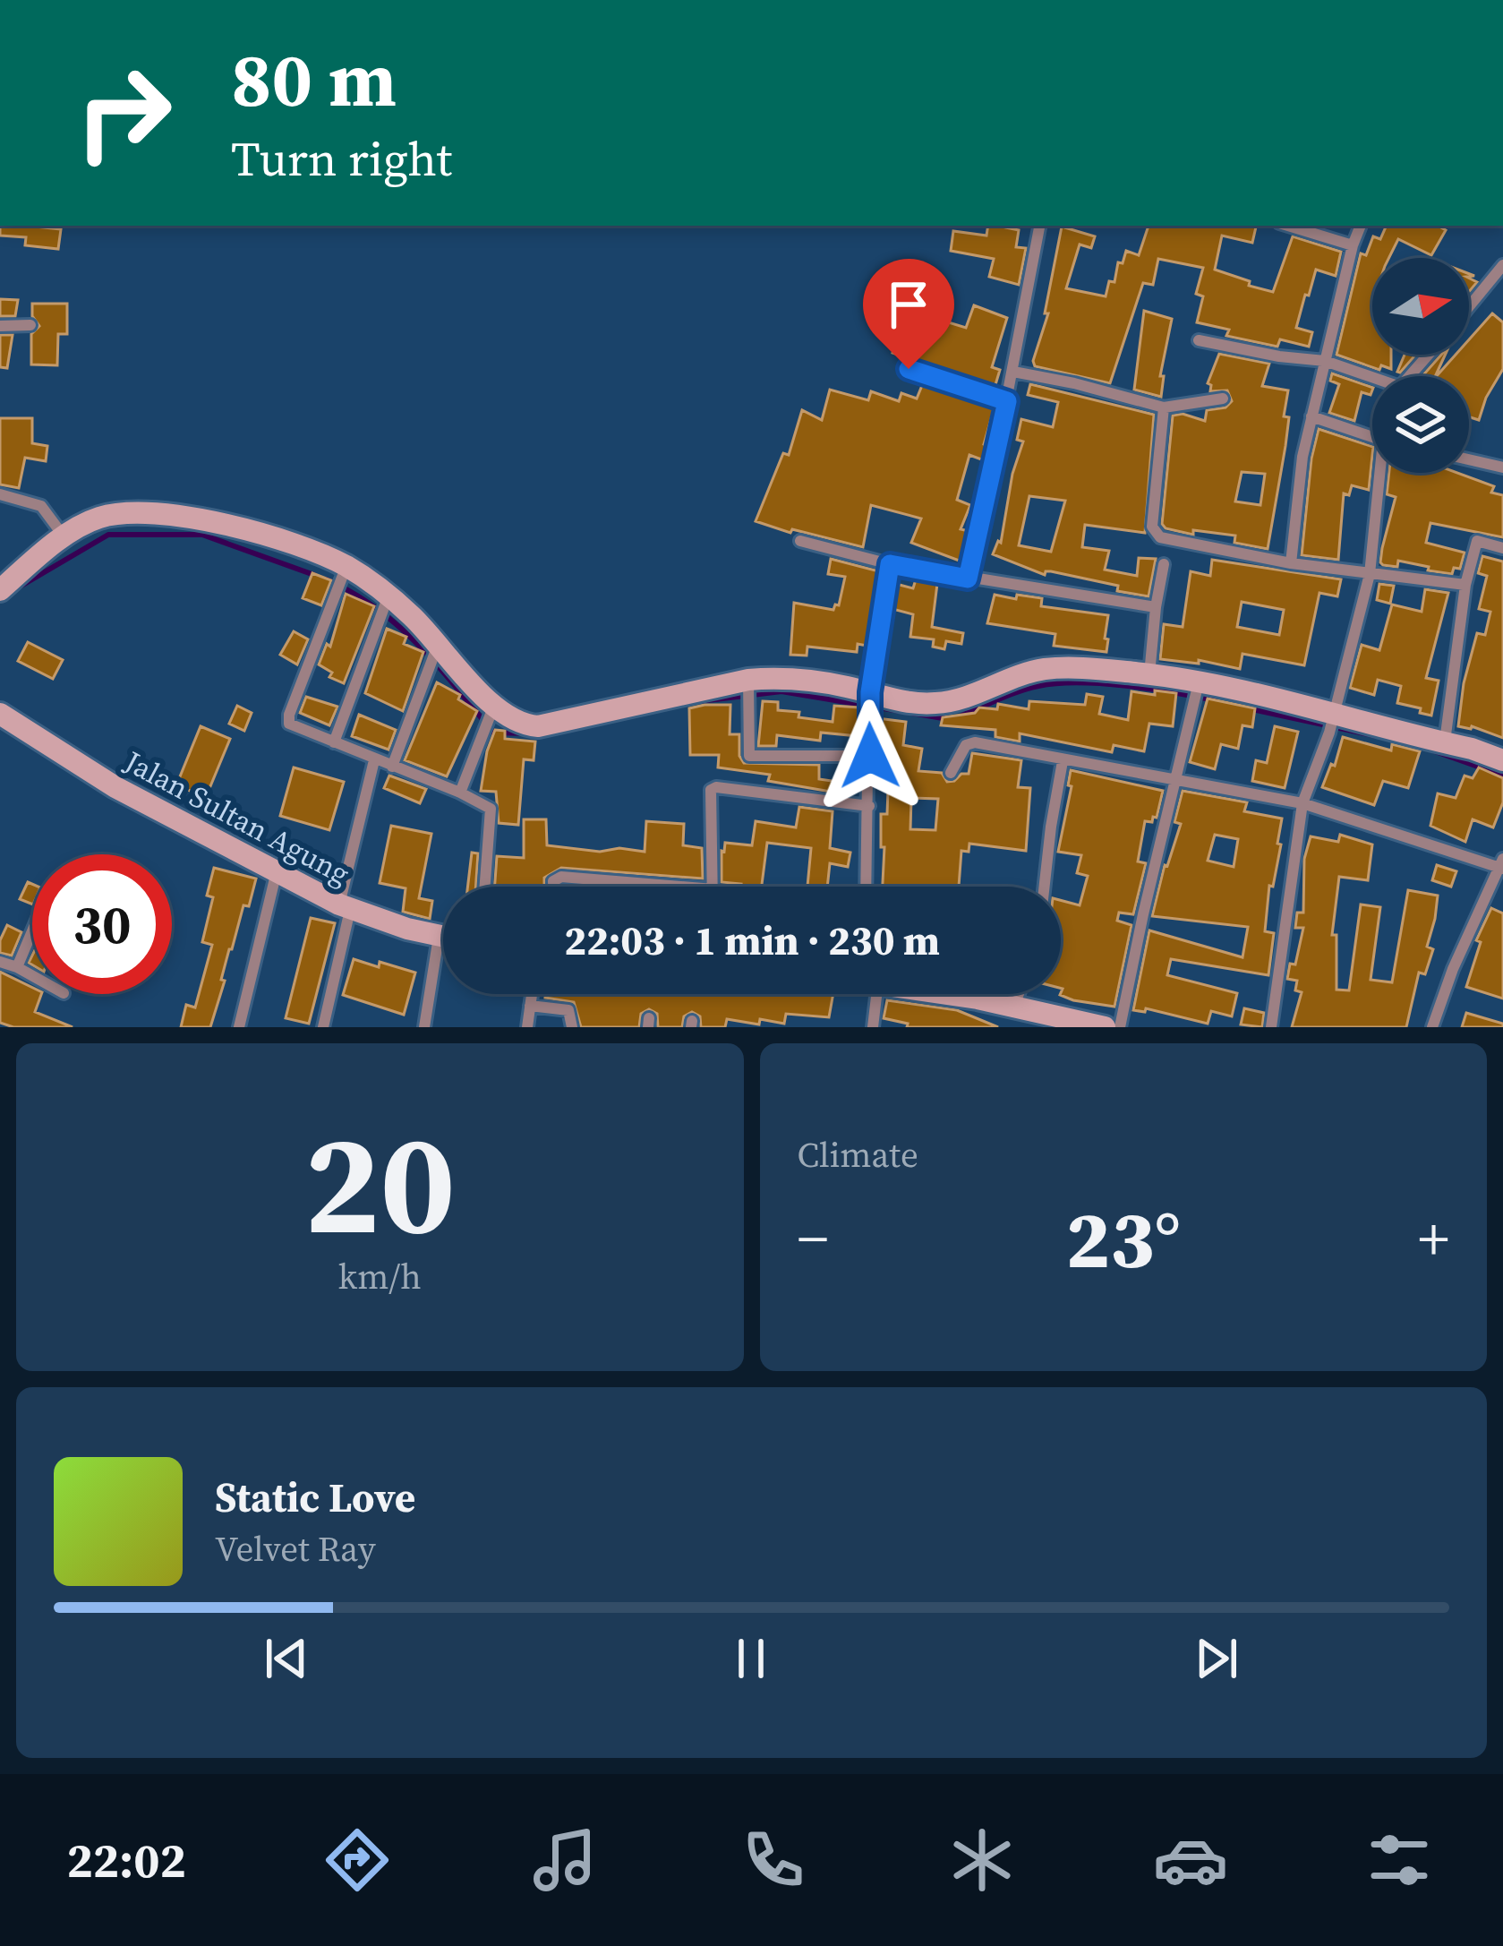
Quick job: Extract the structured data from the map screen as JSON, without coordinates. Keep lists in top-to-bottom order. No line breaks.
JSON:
{"streets":{"street":["Jalan Sultan Agung"]},"north":"right","page":{"turn":["80 m","Turn right"],"limit":"30","trip":"22:03 · 1 min · 230 m","tile":[["20","km/h"],"Climate"],"heat":["−","23°","+"],"song":["Static Love","Velvet Ray"],"tabs":"22:02"}}
